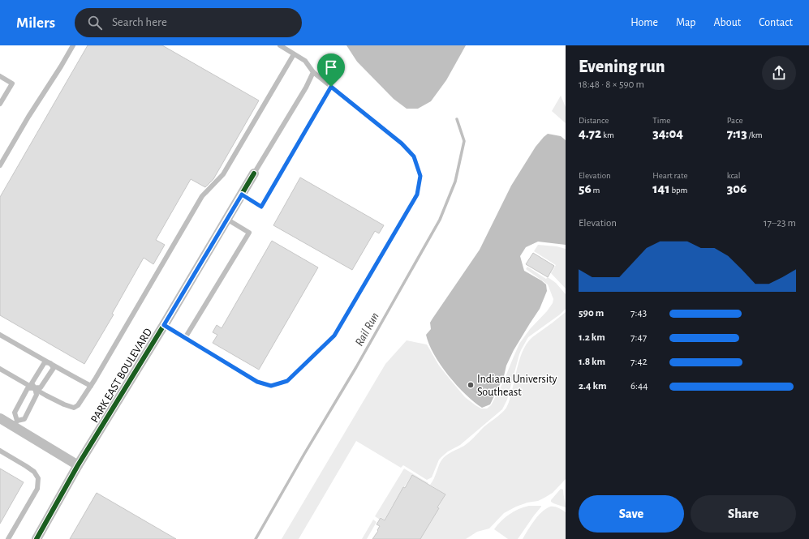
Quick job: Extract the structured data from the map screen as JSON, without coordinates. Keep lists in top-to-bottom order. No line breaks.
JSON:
{"streets":{"street":["PARK EAST BOULEVARD"]},"water":["Rail Run"],"places":["Indiana University Southeast"],"page":{"header":"Milers","search":"Search here","nav":["Home","Map","About","Contact"],"heading":["Evening run","18:48 · 8 × 590 m"],"stats":[["Distance","4.72 km"],["Time","34:04"],["Pace","7:13 /km"],["Elevation","56 m"],["Heart rate","141 bpm"],["kcal","306"]],"chart":["Elevation","17–23 m"],"list":[{"name":"590 m","note":"7:43"},{"name":"1.2 km","note":"7:47"},{"name":"1.8 km","note":"7:42"},{"name":"2.4 km","note":"6:44"}],"buttons":["Save","Share"]}}
